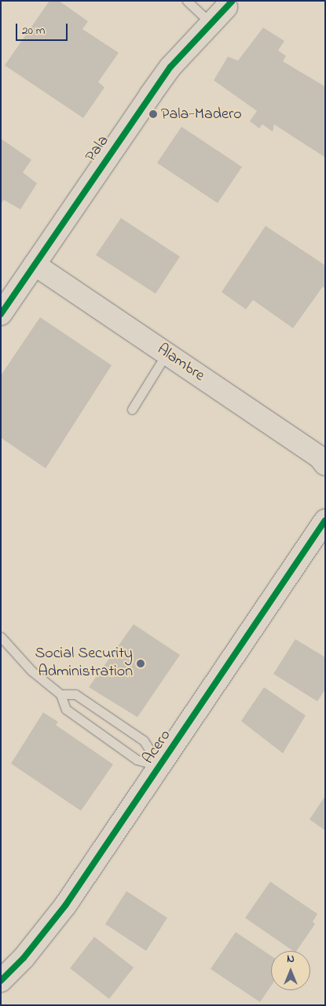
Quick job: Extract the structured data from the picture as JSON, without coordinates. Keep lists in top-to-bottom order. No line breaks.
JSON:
{"streets":{"street":["Pala","Alambre","Acero"]},"crossings":[["Pala","Alambre"]],"places":["Pala-Madero","Social Security Administration"],"scale_bar":"20 m","north":"top"}
